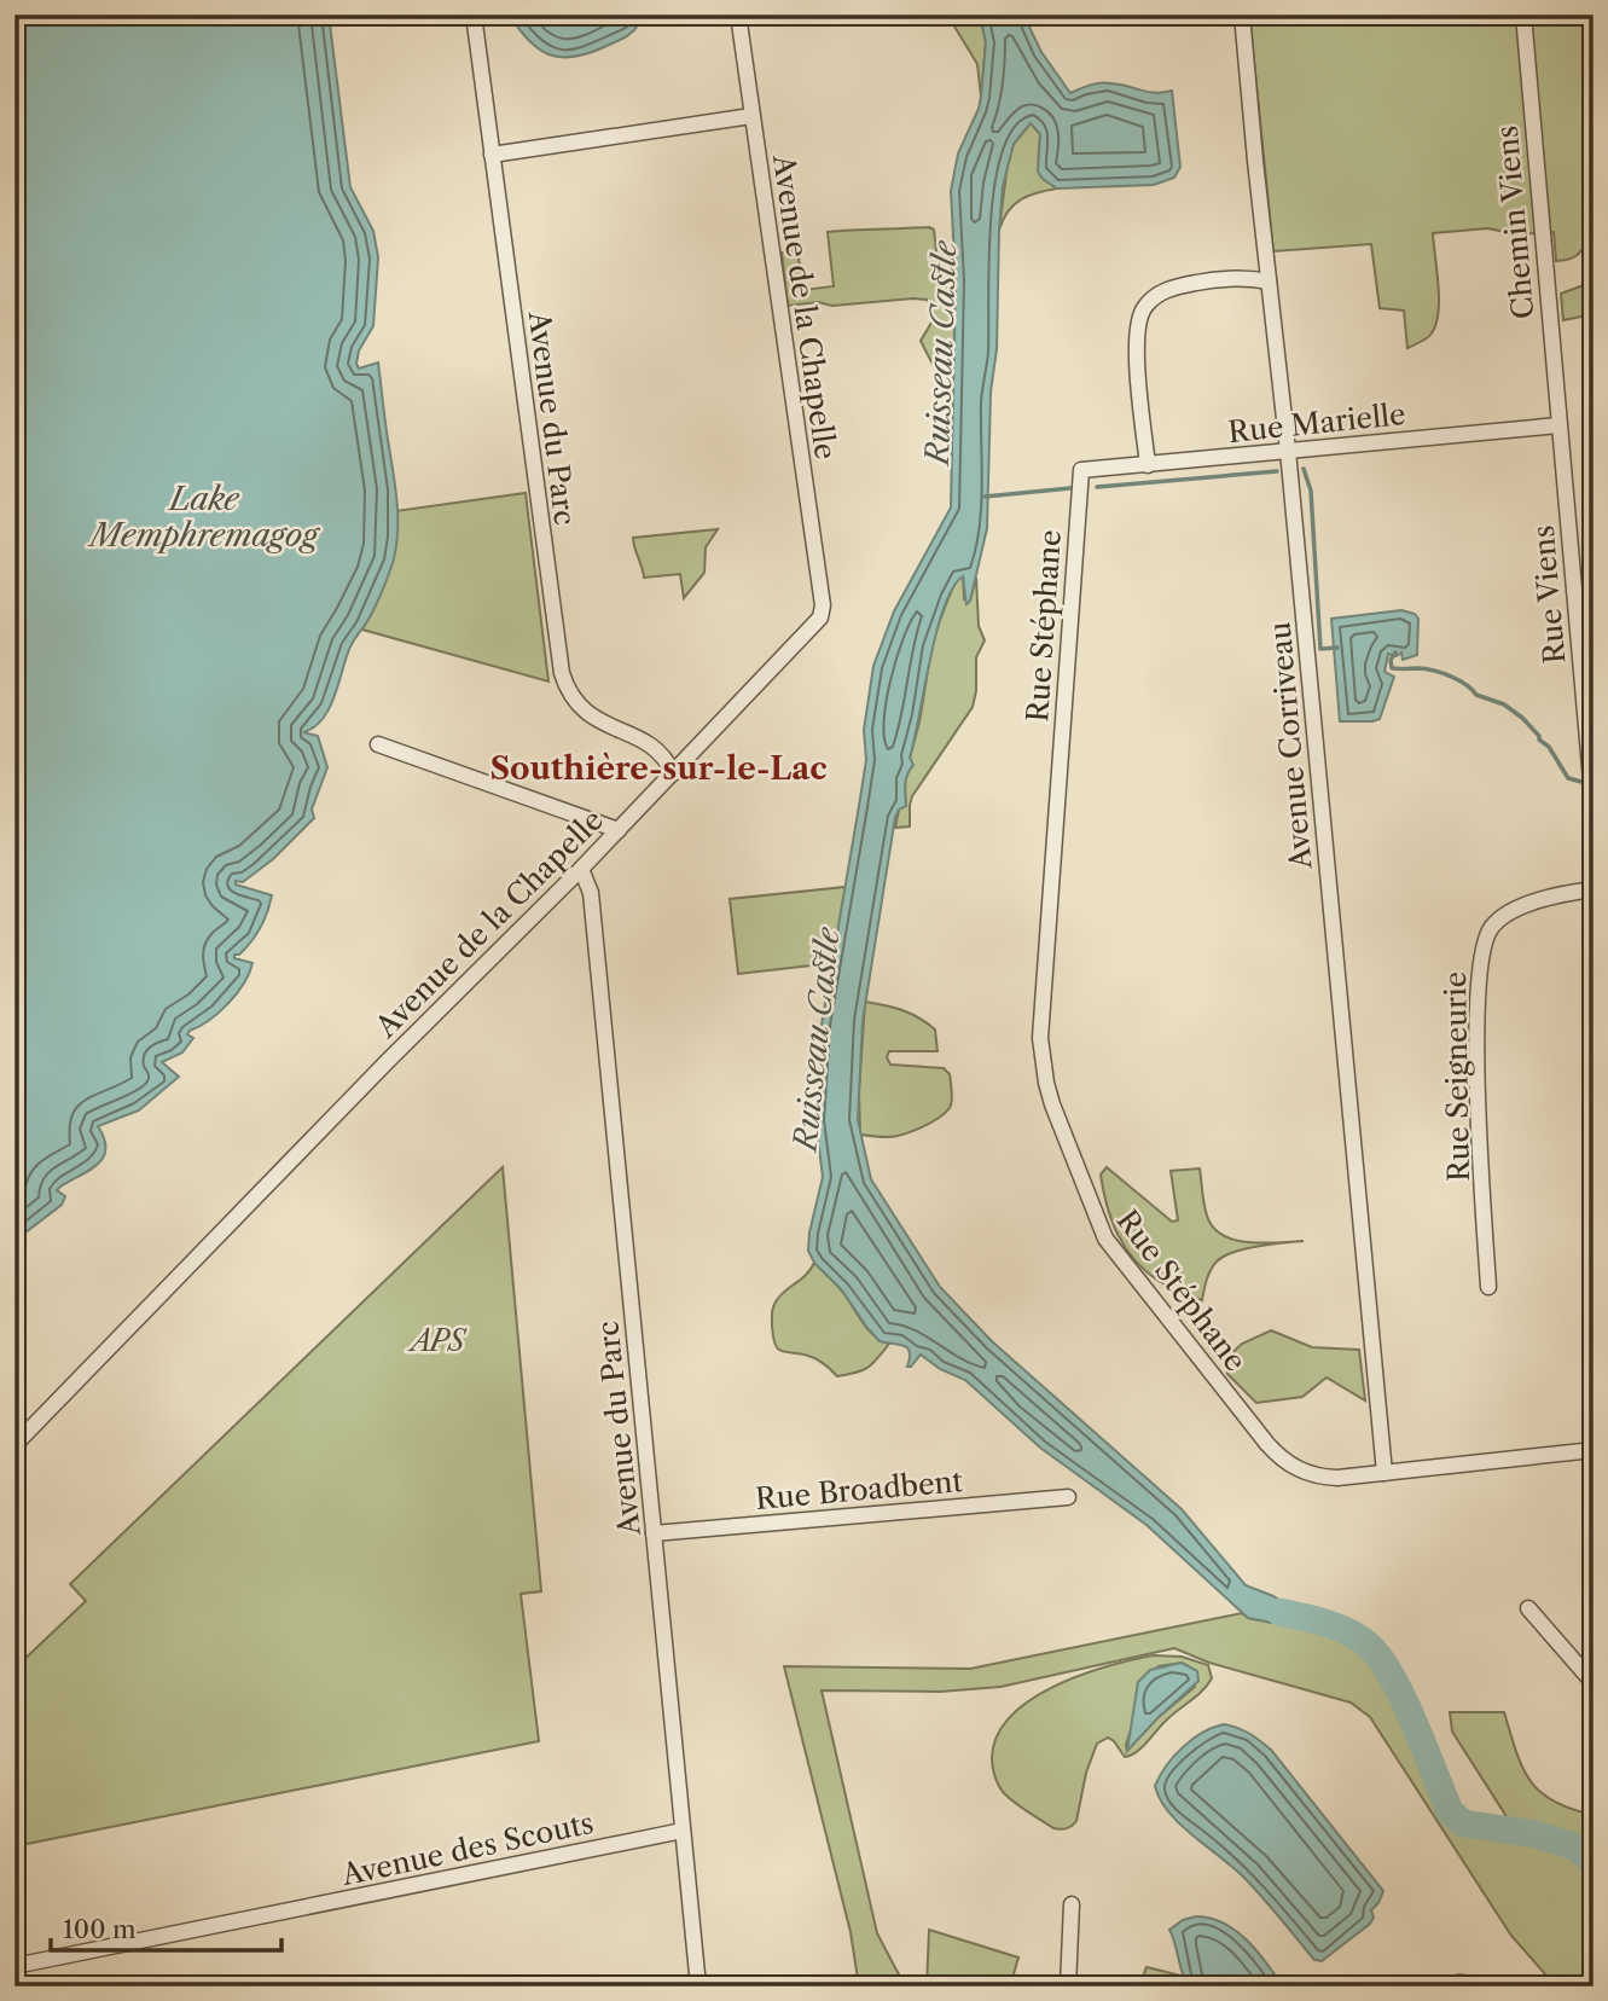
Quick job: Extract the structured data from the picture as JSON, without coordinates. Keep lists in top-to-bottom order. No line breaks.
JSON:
{"streets":{"street":["Chemin Viens","Avenue de la Chapelle","Avenue du Parc","Rue Marielle","Rue Viens","Rue Stéphane","Avenue Corriveau","Rue Seigneurie","Rue Broadbent","Avenue des Scouts"]},"crossings":[["Chemin Viens","Rue Marielle"],["Chemin Viens","Rue Viens"],["Avenue de la Chapelle","Avenue du Parc"],["Avenue du Parc","Rue Broadbent"],["Avenue du Parc","Avenue des Scouts"],["Rue Marielle","Rue Viens"],["Rue Marielle","Rue Stéphane"],["Rue Marielle","Avenue Corriveau"],["Rue Stéphane","Avenue Corriveau"]],"districts":["Southière-sur-le-Lac"],"water":["Ruisseau Castle","Lake Memphremagog"],"parks":["APS"],"scale_bar":"100 m"}
